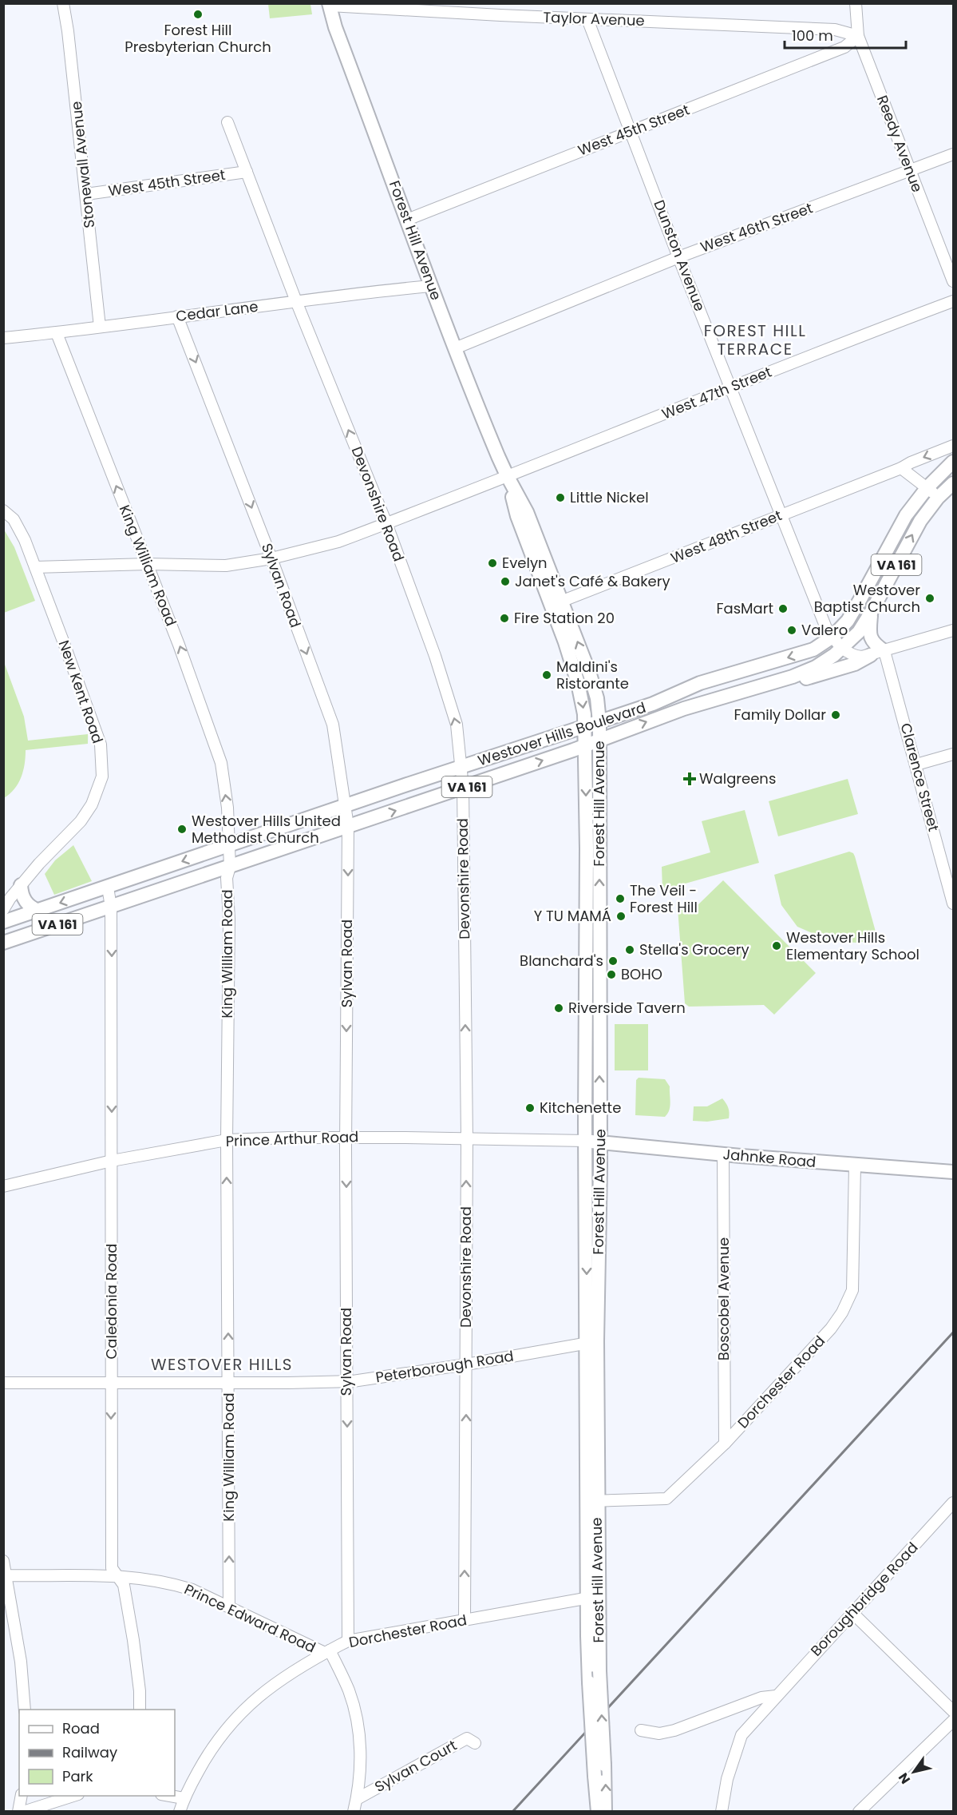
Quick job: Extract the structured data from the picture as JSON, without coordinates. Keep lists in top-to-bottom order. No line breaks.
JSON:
{"streets":{"main road":["Forest Hill Avenue","VA 161","Westover Hills Boulevard","Jahnke Road"],"street":["Taylor Avenue","West 45th Street","Reedy Avenue","Stonewall Avenue","West 46th Street","Dunston Avenue","Cedar Lane","West 47th Street","Devonshire Road","West 48th Street","King William Road","Sylvan Road","New Kent Road","Clarence Street","Prince Arthur Road","Boscobel Avenue","Caledonia Road","Peterborough Road","Dorchester Road","Boroughbridge Road","Prince Edward Road","Sylvan Court"]},"crossings":[["Taylor Avenue","West 45th Street"],["Taylor Avenue","Reedy Avenue"],["Taylor Avenue","Forest Hill Avenue"],["Taylor Avenue","Dunston Avenue"],["West 45th Street","Reedy Avenue"],["West 45th Street","Stonewall Avenue"],["West 45th Street","Forest Hill Avenue"],["West 45th Street","Dunston Avenue"],["West 45th Street","Devonshire Road"],["Reedy Avenue","West 46th Street"],["Stonewall Avenue","Cedar Lane"],["West 46th Street","Forest Hill Avenue"],["West 46th Street","Dunston Avenue"],["Forest Hill Avenue","Cedar Lane"],["Forest Hill Avenue","West 47th Street"],["Forest Hill Avenue","West 48th Street"],["Forest Hill Avenue","Westover Hills Boulevard"],["Forest Hill Avenue","Prince Arthur Road"],["Forest Hill Avenue","Jahnke Road"],["Forest Hill Avenue","Peterborough Road"],["Forest Hill Avenue","Dorchester Road"],["Dunston Avenue","West 47th Street"],["Dunston Avenue","West 48th Street"],["Dunston Avenue","Westover Hills Boulevard"],["Cedar Lane","Devonshire Road"],["Cedar Lane","King William Road"],["Cedar Lane","Sylvan Road"],["West 47th Street","Devonshire Road"],["West 47th Street","King William Road"],["West 47th Street","Sylvan Road"],["West 47th Street","New Kent Road"],["Devonshire Road","Westover Hills Boulevard"],["Devonshire Road","Prince Arthur Road"],["Devonshire Road","Peterborough Road"],["Devonshire Road","Dorchester Road"],["King William Road","Westover Hills Boulevard"],["King William Road","Prince Arthur Road"],["King William Road","Peterborough Road"],["King William Road","Prince Edward Road"],["Sylvan Road","Westover Hills Boulevard"],["Sylvan Road","Prince Arthur Road"],["Sylvan Road","Peterborough Road"],["Sylvan Road","Dorchester Road"],["Westover Hills Boulevard","Caledonia Road"],["Prince Arthur Road","Jahnke Road"],["Prince Arthur Road","Caledonia Road"],["Jahnke Road","Boscobel Avenue"],["Jahnke Road","Dorchester Road"],["Boscobel Avenue","Dorchester Road"],["Caledonia Road","Peterborough Road"],["Caledonia Road","Prince Edward Road"],["Dorchester Road","Prince Edward Road"]],"one_way":["Devonshire Road","King William Road","Sylvan Road","Caledonia Road"],"districts":["FOREST HILL TERRACE","WESTOVER HILLS"],"places":{"other":["Forest Hill Presbyterian Church","Little Nickel","Evelyn","Janet's Café & Bakery","Westover Baptist Church","FasMart","Fire Station 20","Valero","Maldini's Ristorante","Family Dollar","Westover Hills United Methodist Church","The Veil - Forest Hill","Y TU MAMÁ","Westover Hills Elementary School","Stella's Grocery","Blanchard's","BOHO","Riverside Tavern","Kitchenette"],"health":["Walgreens"]},"legend":["Road","Railway","Park"],"scale_bar":"100 m","north":"bottom left"}
